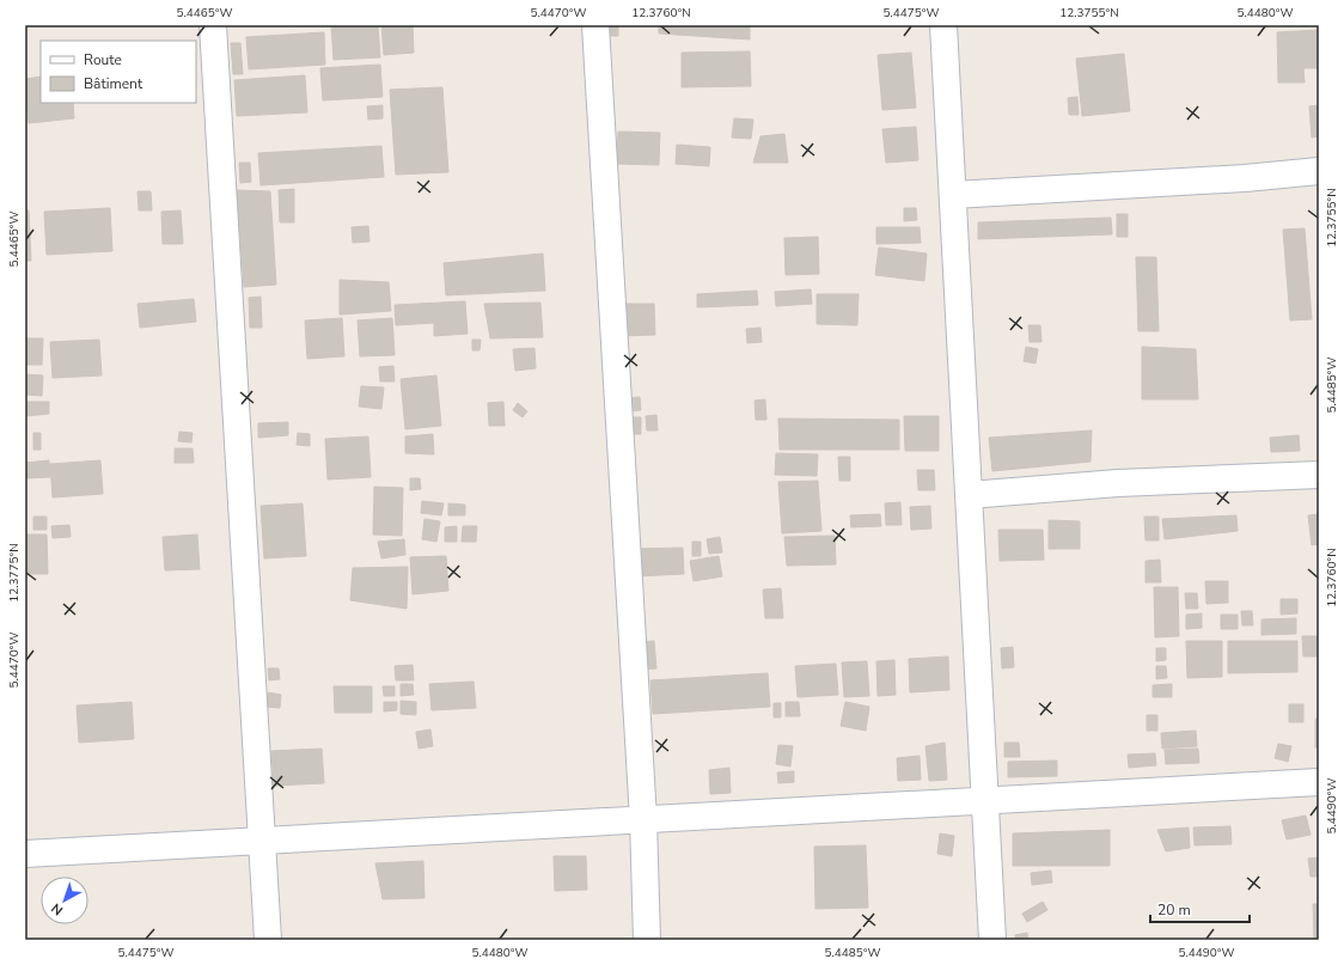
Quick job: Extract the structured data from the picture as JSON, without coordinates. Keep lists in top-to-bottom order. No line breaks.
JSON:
{"legend":["Route","Bâtiment"],"scale_bar":"20 m","north":"bottom left","coordinates":["5.4465°W","5.4470°W","12.3760°N","5.4475°W","12.3755°N","5.4480°W","5.4485°W","12.3775°N","5.4490°W"]}
